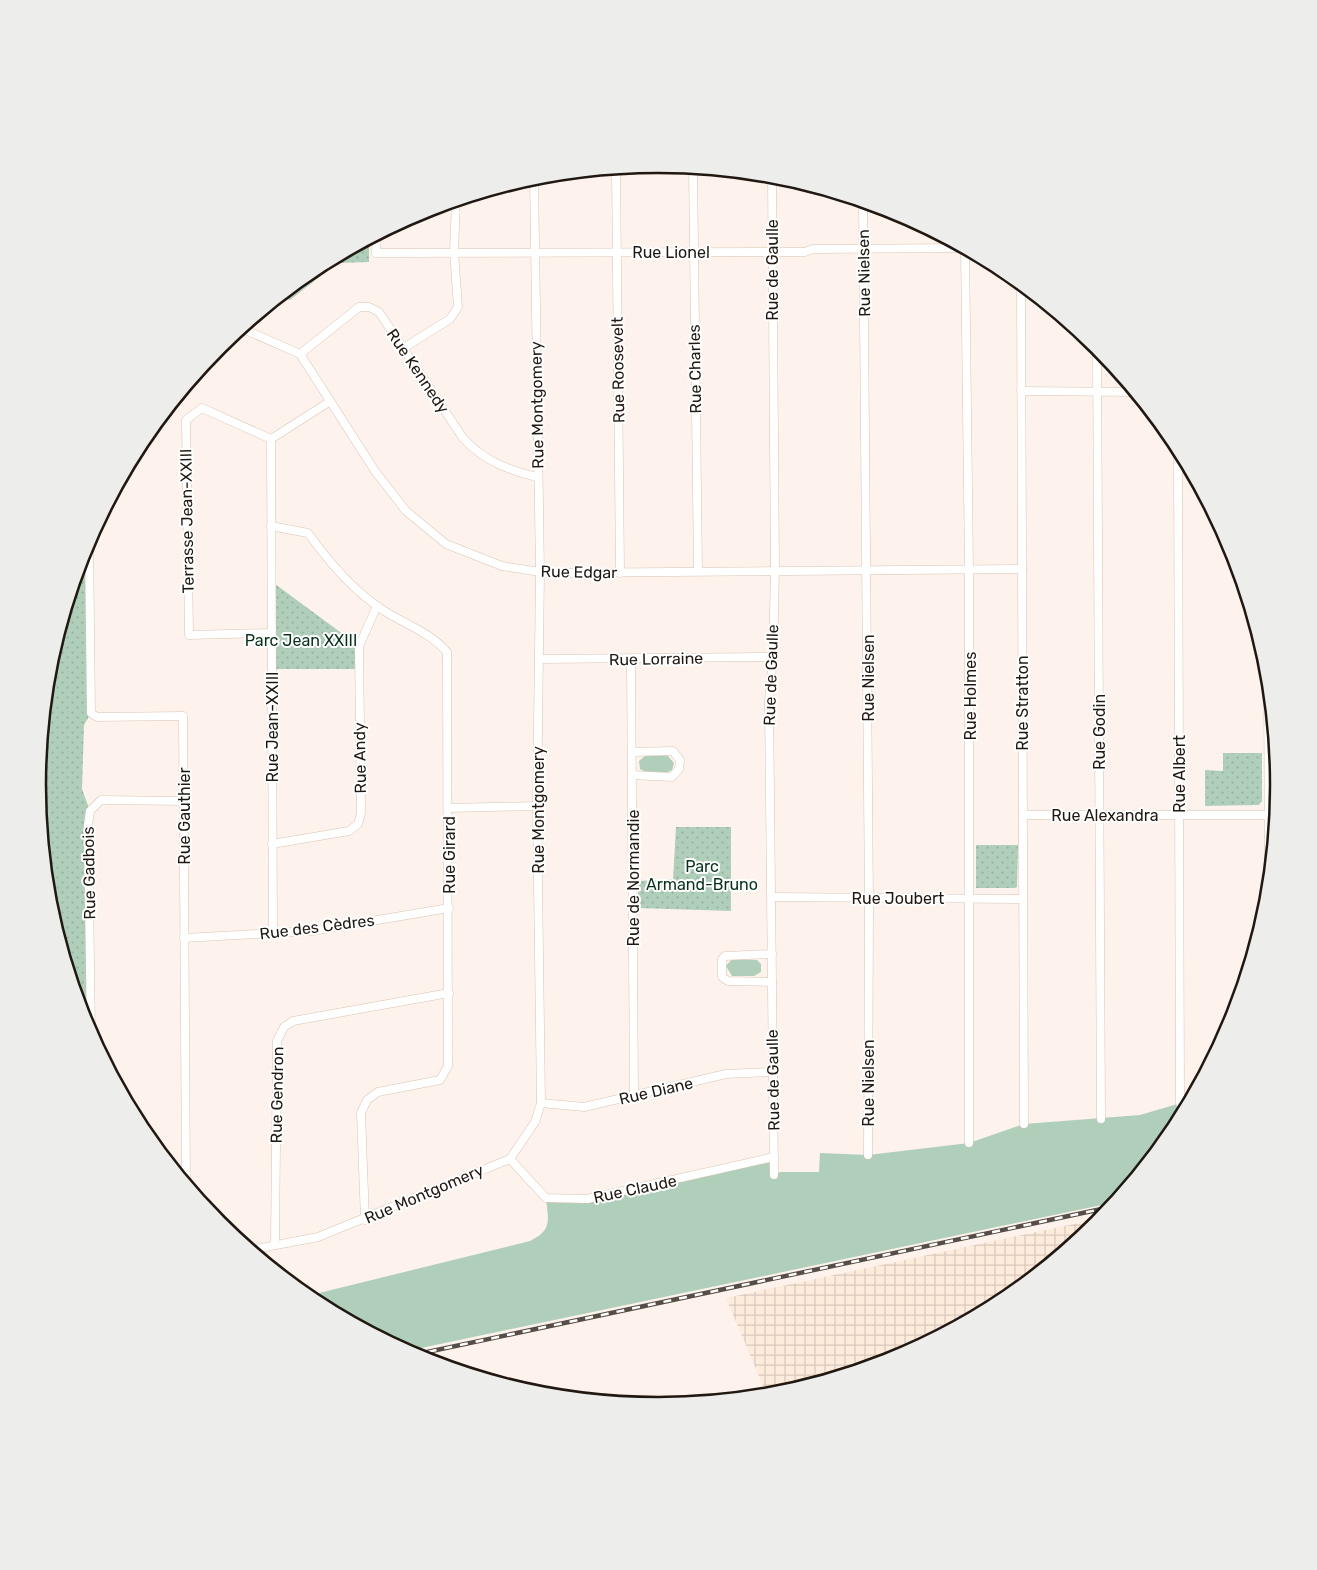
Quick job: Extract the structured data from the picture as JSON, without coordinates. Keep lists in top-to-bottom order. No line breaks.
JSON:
{"streets":{"street":["Rue Lionel","Rue de Gaulle","Rue Nielsen","Rue Charles","Rue Roosevelt","Rue Kennedy","Rue Montgomery","Terrasse Jean-XXIII","Rue Edgar","Rue Lorraine","Rue Holmes","Rue Stratton","Rue Jean-XXIII","Rue Godin","Rue Andy","Rue Albert","Rue Alexandra","Rue Gauthier","Rue Girard","Rue Gadbois","Rue de Normandie","Rue Joubert","Rue des Cèdres","Rue Diane","Rue Gendron","Rue Claude"]},"crossings":[["Rue Lionel","Rue de Gaulle"],["Rue Lionel","Rue Nielsen"],["Rue Lionel","Rue Charles"],["Rue Lionel","Rue Roosevelt"],["Rue Lionel","Rue Montgomery"],["Rue de Gaulle","Rue Edgar"],["Rue de Gaulle","Rue Lorraine"],["Rue de Gaulle","Rue Joubert"],["Rue de Gaulle","Rue Diane"],["Rue de Gaulle","Rue Claude"],["Rue Nielsen","Rue Edgar"],["Rue Nielsen","Rue Joubert"],["Rue Charles","Rue Edgar"],["Rue Roosevelt","Rue Edgar"],["Rue Kennedy","Rue Montgomery"],["Rue Kennedy","Rue Edgar"],["Rue Montgomery","Rue Edgar"],["Rue Montgomery","Rue Lorraine"],["Rue Montgomery","Rue Girard"],["Rue Montgomery","Rue Diane"],["Rue Montgomery","Rue Gendron"],["Rue Montgomery","Rue Claude"],["Terrasse Jean-XXIII","Rue Jean-XXIII"],["Rue Edgar","Rue Holmes"],["Rue Edgar","Rue Stratton"],["Rue Lorraine","Rue de Normandie"],["Rue Holmes","Rue Joubert"],["Rue Stratton","Rue Alexandra"],["Rue Stratton","Rue Joubert"],["Rue Jean-XXIII","Rue Andy"],["Rue Jean-XXIII","Rue Girard"],["Rue Jean-XXIII","Rue des Cèdres"],["Rue Godin","Rue Alexandra"],["Rue Andy","Rue Girard"],["Rue Albert","Rue Alexandra"],["Rue Gauthier","Rue Gadbois"],["Rue Gauthier","Rue des Cèdres"],["Rue Girard","Rue des Cèdres"],["Rue Girard","Rue Gendron"],["Rue de Normandie","Rue Diane"]],"parks":["Parc Jean XXIII","Parc Armand-Bruno"]}
